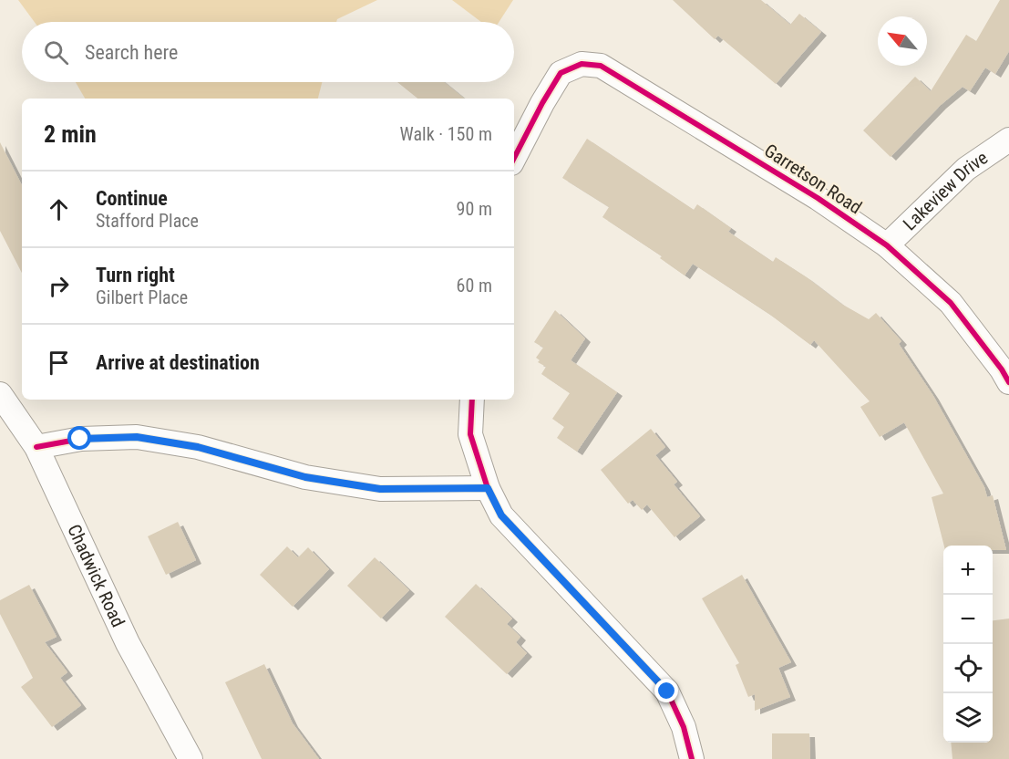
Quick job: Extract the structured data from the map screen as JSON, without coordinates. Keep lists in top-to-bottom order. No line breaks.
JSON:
{"streets":{"street":["Garretson Road","Lakeview Drive","Chadwick Road"]},"crossings":[["Garretson Road","Lakeview Drive"]],"north":"top left","page":{"search":"Search here","heading":["2 min","Walk · 150 m"],"list":[["Continue","Stafford Place","90 m"],["Turn right","Gilbert Place","60 m"],"Arrive at destination"],"map_buttons":["+","−"]}}
